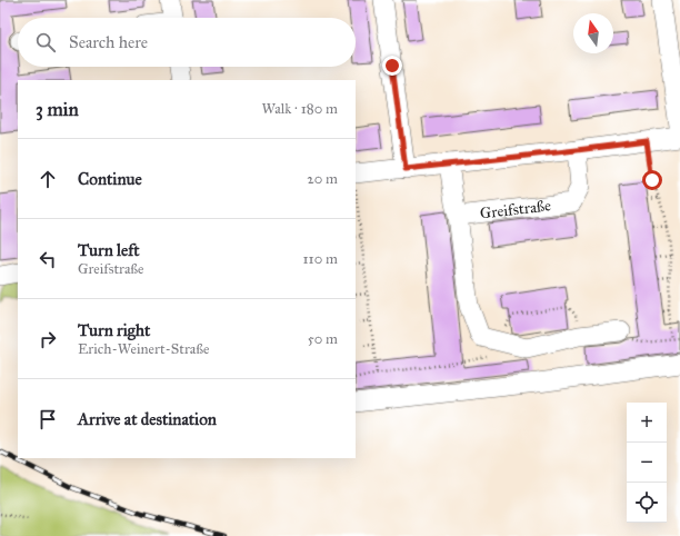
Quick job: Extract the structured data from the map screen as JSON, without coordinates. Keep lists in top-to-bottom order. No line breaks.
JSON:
{"streets":{"street":["Greifstraße"]},"north":"top","page":{"search":"Search here","heading":["3 min","Walk · 180 m"],"list":[["Continue","20 m"],["Turn left","Greifstraße","110 m"],["Turn right","Erich-Weinert-Straße","50 m"],"Arrive at destination"],"map_buttons":["+","−"]}}
